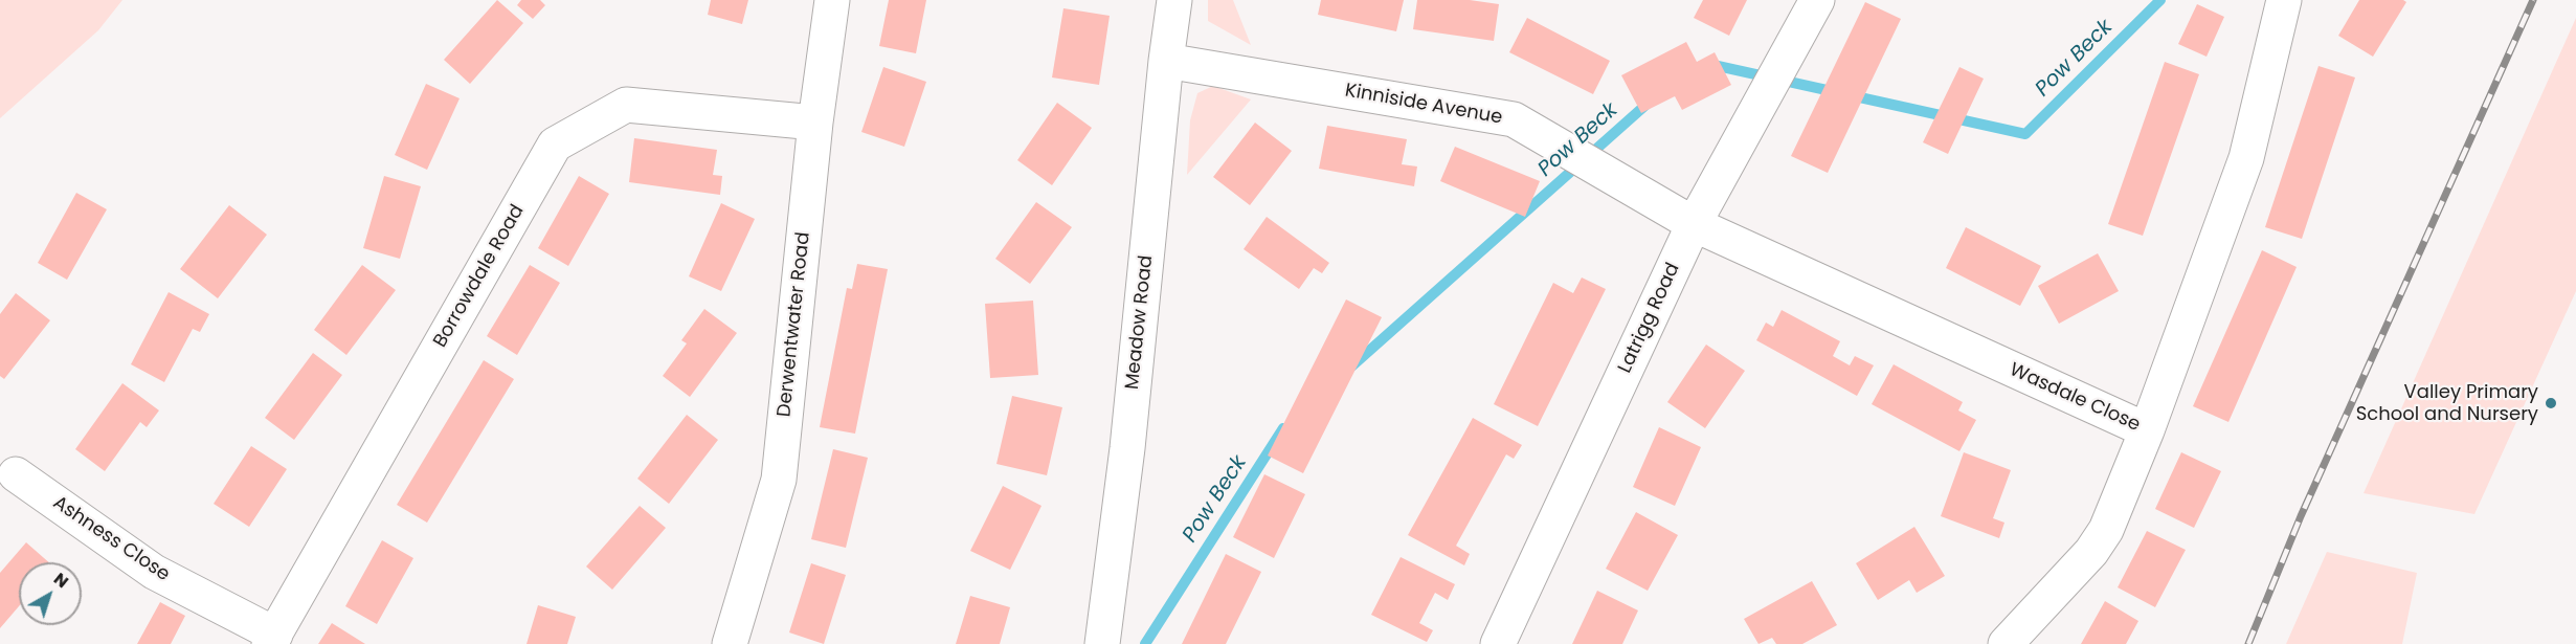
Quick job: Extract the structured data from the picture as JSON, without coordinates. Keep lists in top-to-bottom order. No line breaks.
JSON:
{"streets":{"street":["Kinniside Avenue","Borrowdale Road","Latrigg Road","Meadow Road","Derwentwater Road","Wasdale Close","Ashness Close"]},"crossings":[["Kinniside Avenue","Latrigg Road"],["Kinniside Avenue","Meadow Road"],["Kinniside Avenue","Wasdale Close"],["Borrowdale Road","Derwentwater Road"],["Borrowdale Road","Ashness Close"],["Latrigg Road","Wasdale Close"]],"water":["Pow Beck"],"places":["Valley Primary School and Nursery"],"north":"top right"}
